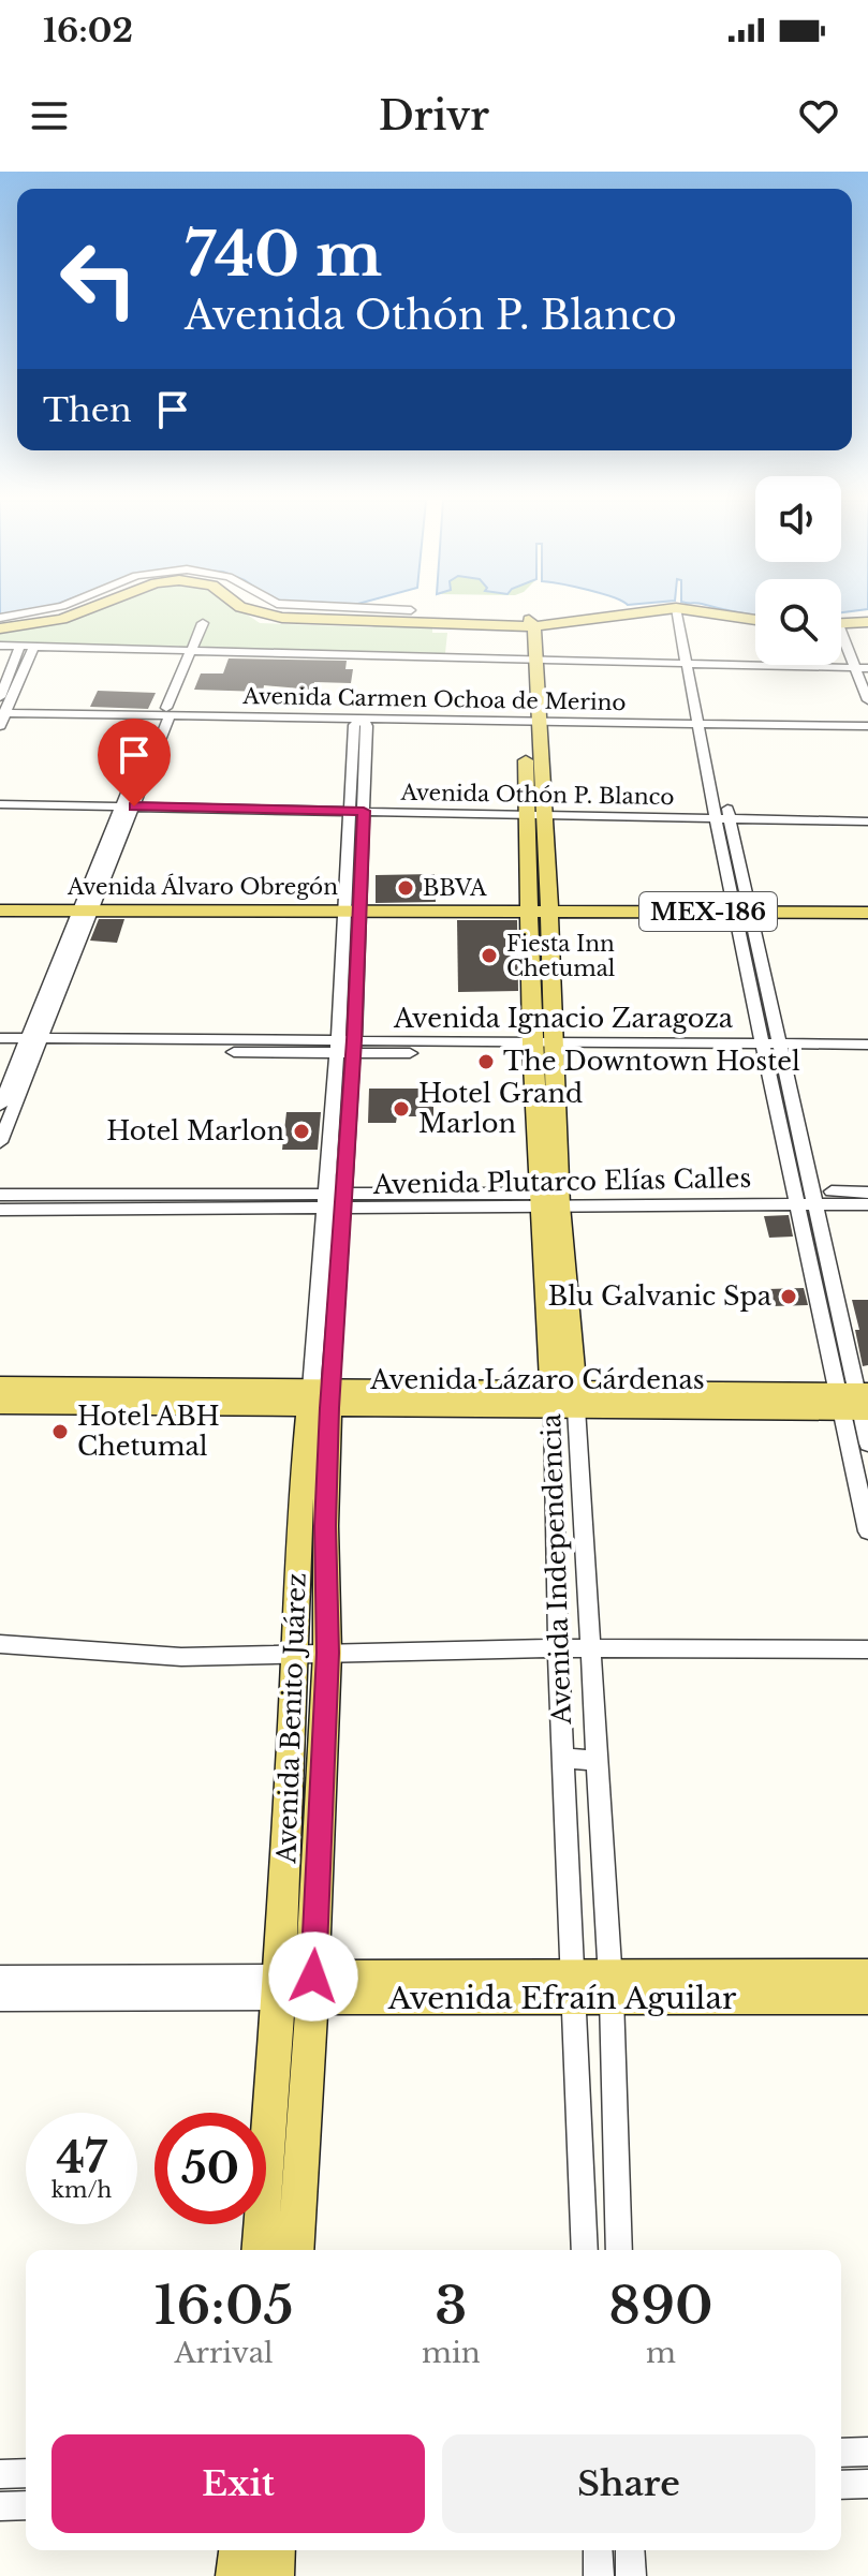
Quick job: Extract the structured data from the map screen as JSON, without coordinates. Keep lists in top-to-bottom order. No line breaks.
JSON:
{"streets":{"main road":["Avenida Álvaro Obregón","MEX-186","Avenida Lázaro Cárdenas","Avenida Independencia","Avenida Benito Juárez","Avenida Efraín Aguilar"],"street":["Avenida Carmen Ochoa de Merino","Avenida Othón P. Blanco","Avenida Ignacio Zaragoza","Avenida Plutarco Elías Calles"]},"crossings":[["Avenida Carmen Ochoa de Merino","Avenida Independencia"],["Avenida Carmen Ochoa de Merino","Avenida Benito Juárez"],["Avenida Othón P. Blanco","Avenida Independencia"],["Avenida Othón P. Blanco","Avenida Benito Juárez"],["Avenida Álvaro Obregón","Avenida Independencia"],["Avenida Álvaro Obregón","Avenida Benito Juárez"],["Avenida Ignacio Zaragoza","Avenida Independencia"],["Avenida Ignacio Zaragoza","Avenida Benito Juárez"],["Avenida Plutarco Elías Calles","Avenida Independencia"],["Avenida Plutarco Elías Calles","Avenida Benito Juárez"],["Avenida Lázaro Cárdenas","Avenida Independencia"],["Avenida Lázaro Cárdenas","Avenida Benito Juárez"],["Avenida Independencia","Avenida Efraín Aguilar"],["Avenida Benito Juárez","Avenida Efraín Aguilar"]],"places":["BBVA","Fiesta Inn Chetumal","The Downtown Hostel","Hotel Grand Marlon","Hotel Marlon","Blu Galvanic Spa","Hotel ABH Chetumal"],"page":{"status":"16:02","header":"Drivr","turn":["740 m","Avenida Othón P. Blanco"],"then":"Then","speed":"47 km/h","limit":"50","eta":["16:05","Arrival","3","min","890","m"],"buttons":["Exit","Share"]}}
